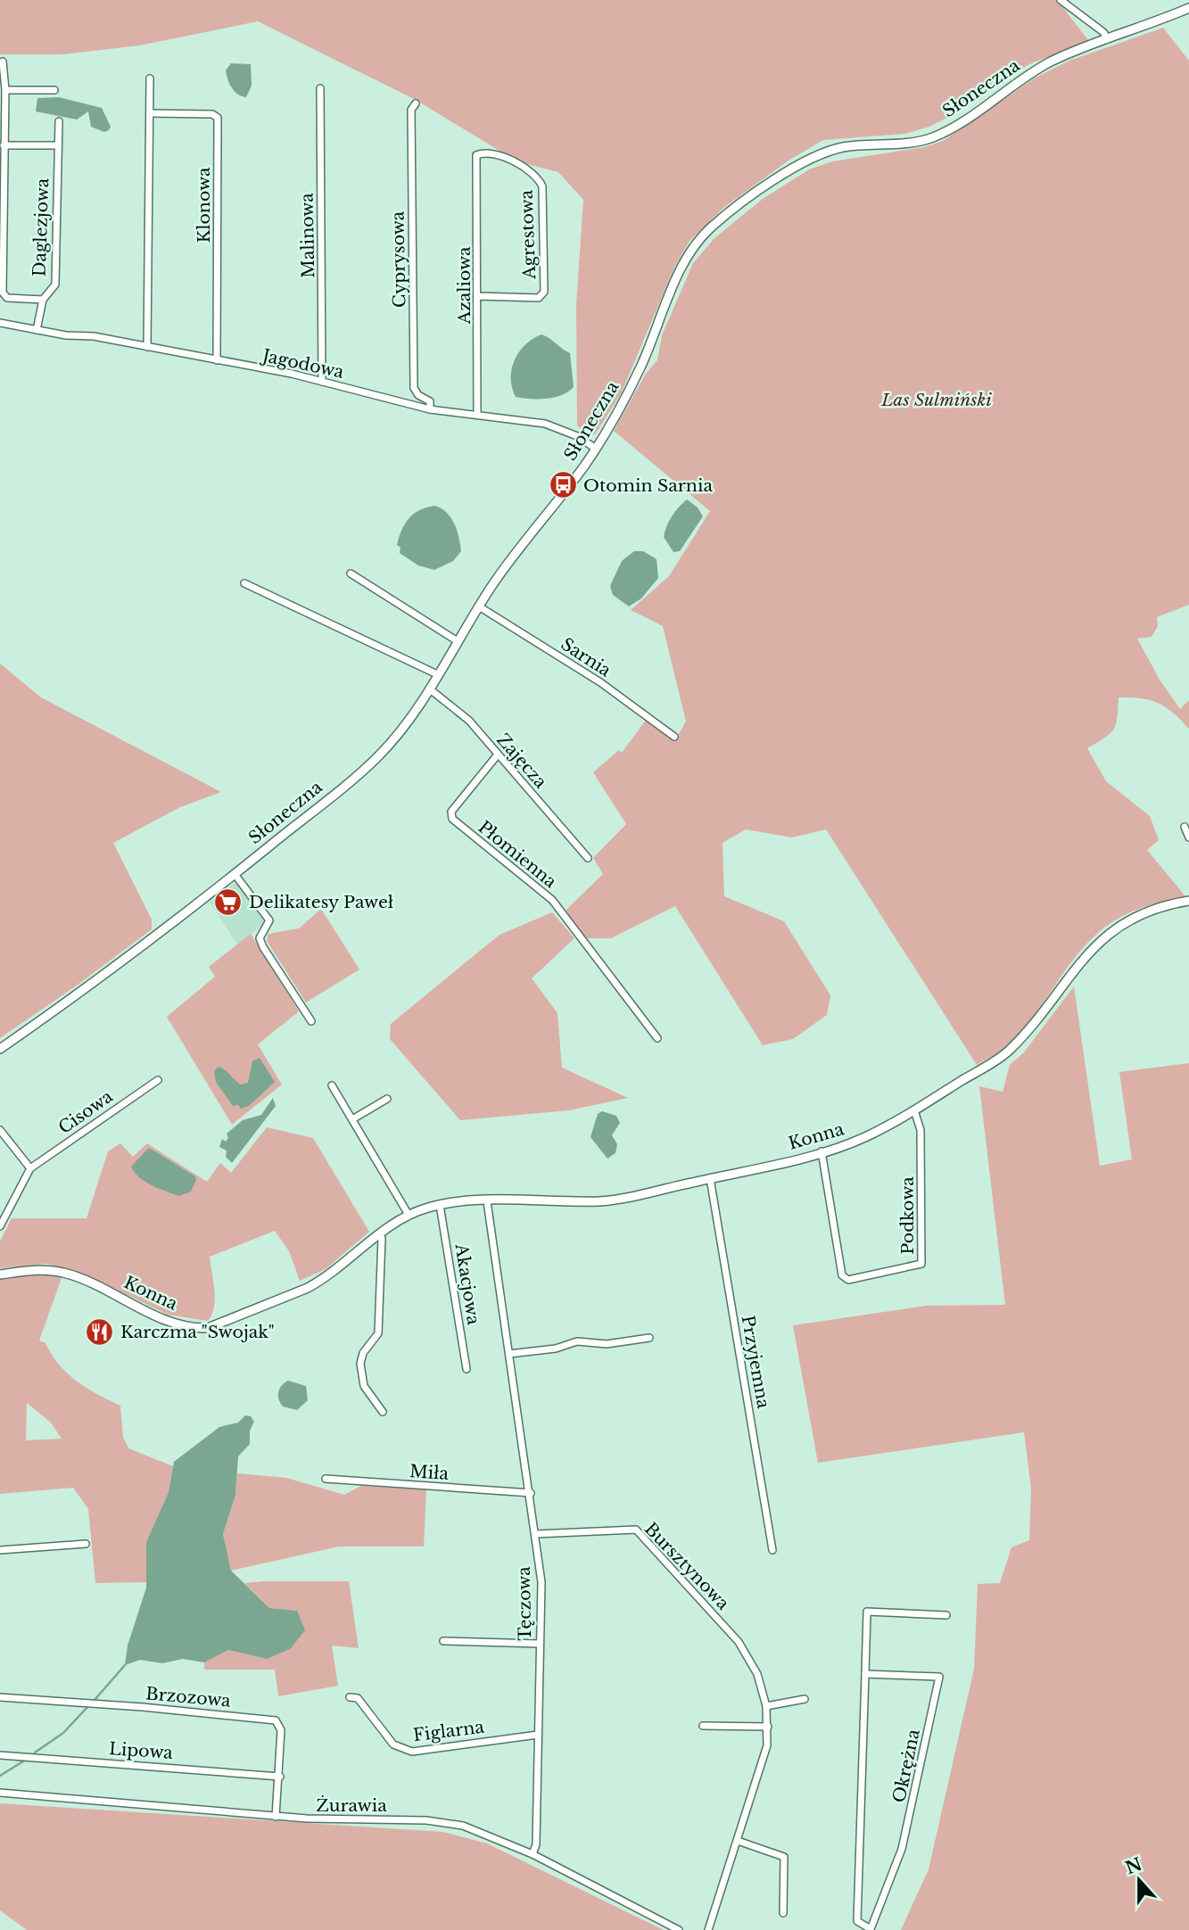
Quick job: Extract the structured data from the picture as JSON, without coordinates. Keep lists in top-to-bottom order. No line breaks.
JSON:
{"streets":{"street":["Słoneczna","Klonowa","Daglezjowa","Agrestowa","Malinowa","Cyprysowa","Azaliowa","Jagodowa","Sarnia","Zajęcza","Płomienna","Cisowa","Konna","Podkowa","Akacjowa","Przyjemna","Miła","Bursztynowa","Tęczowa","Brzozowa","Figlarna","Lipowa","Okrężna","Żurawia"]},"crossings":[["Słoneczna","Jagodowa"],["Słoneczna","Sarnia"],["Słoneczna","Zajęcza"],["Klonowa","Jagodowa"],["Daglezjowa","Jagodowa"],["Agrestowa","Azaliowa"],["Malinowa","Jagodowa"],["Cyprysowa","Jagodowa"],["Azaliowa","Jagodowa"],["Zajęcza","Płomienna"],["Konna","Podkowa"],["Konna","Akacjowa"],["Konna","Przyjemna"],["Konna","Tęczowa"],["Miła","Tęczowa"],["Bursztynowa","Tęczowa"],["Tęczowa","Figlarna"],["Tęczowa","Żurawia"],["Brzozowa","Lipowa"],["Brzozowa","Żurawia"]],"parks":["Las Sulmiński"],"places":{"bus stop":["Otomin Sarnia"],"supermarket":["Delikatesy Paweł"],"restaurant":["Karczma \"Swojak\""]},"north":"top"}
